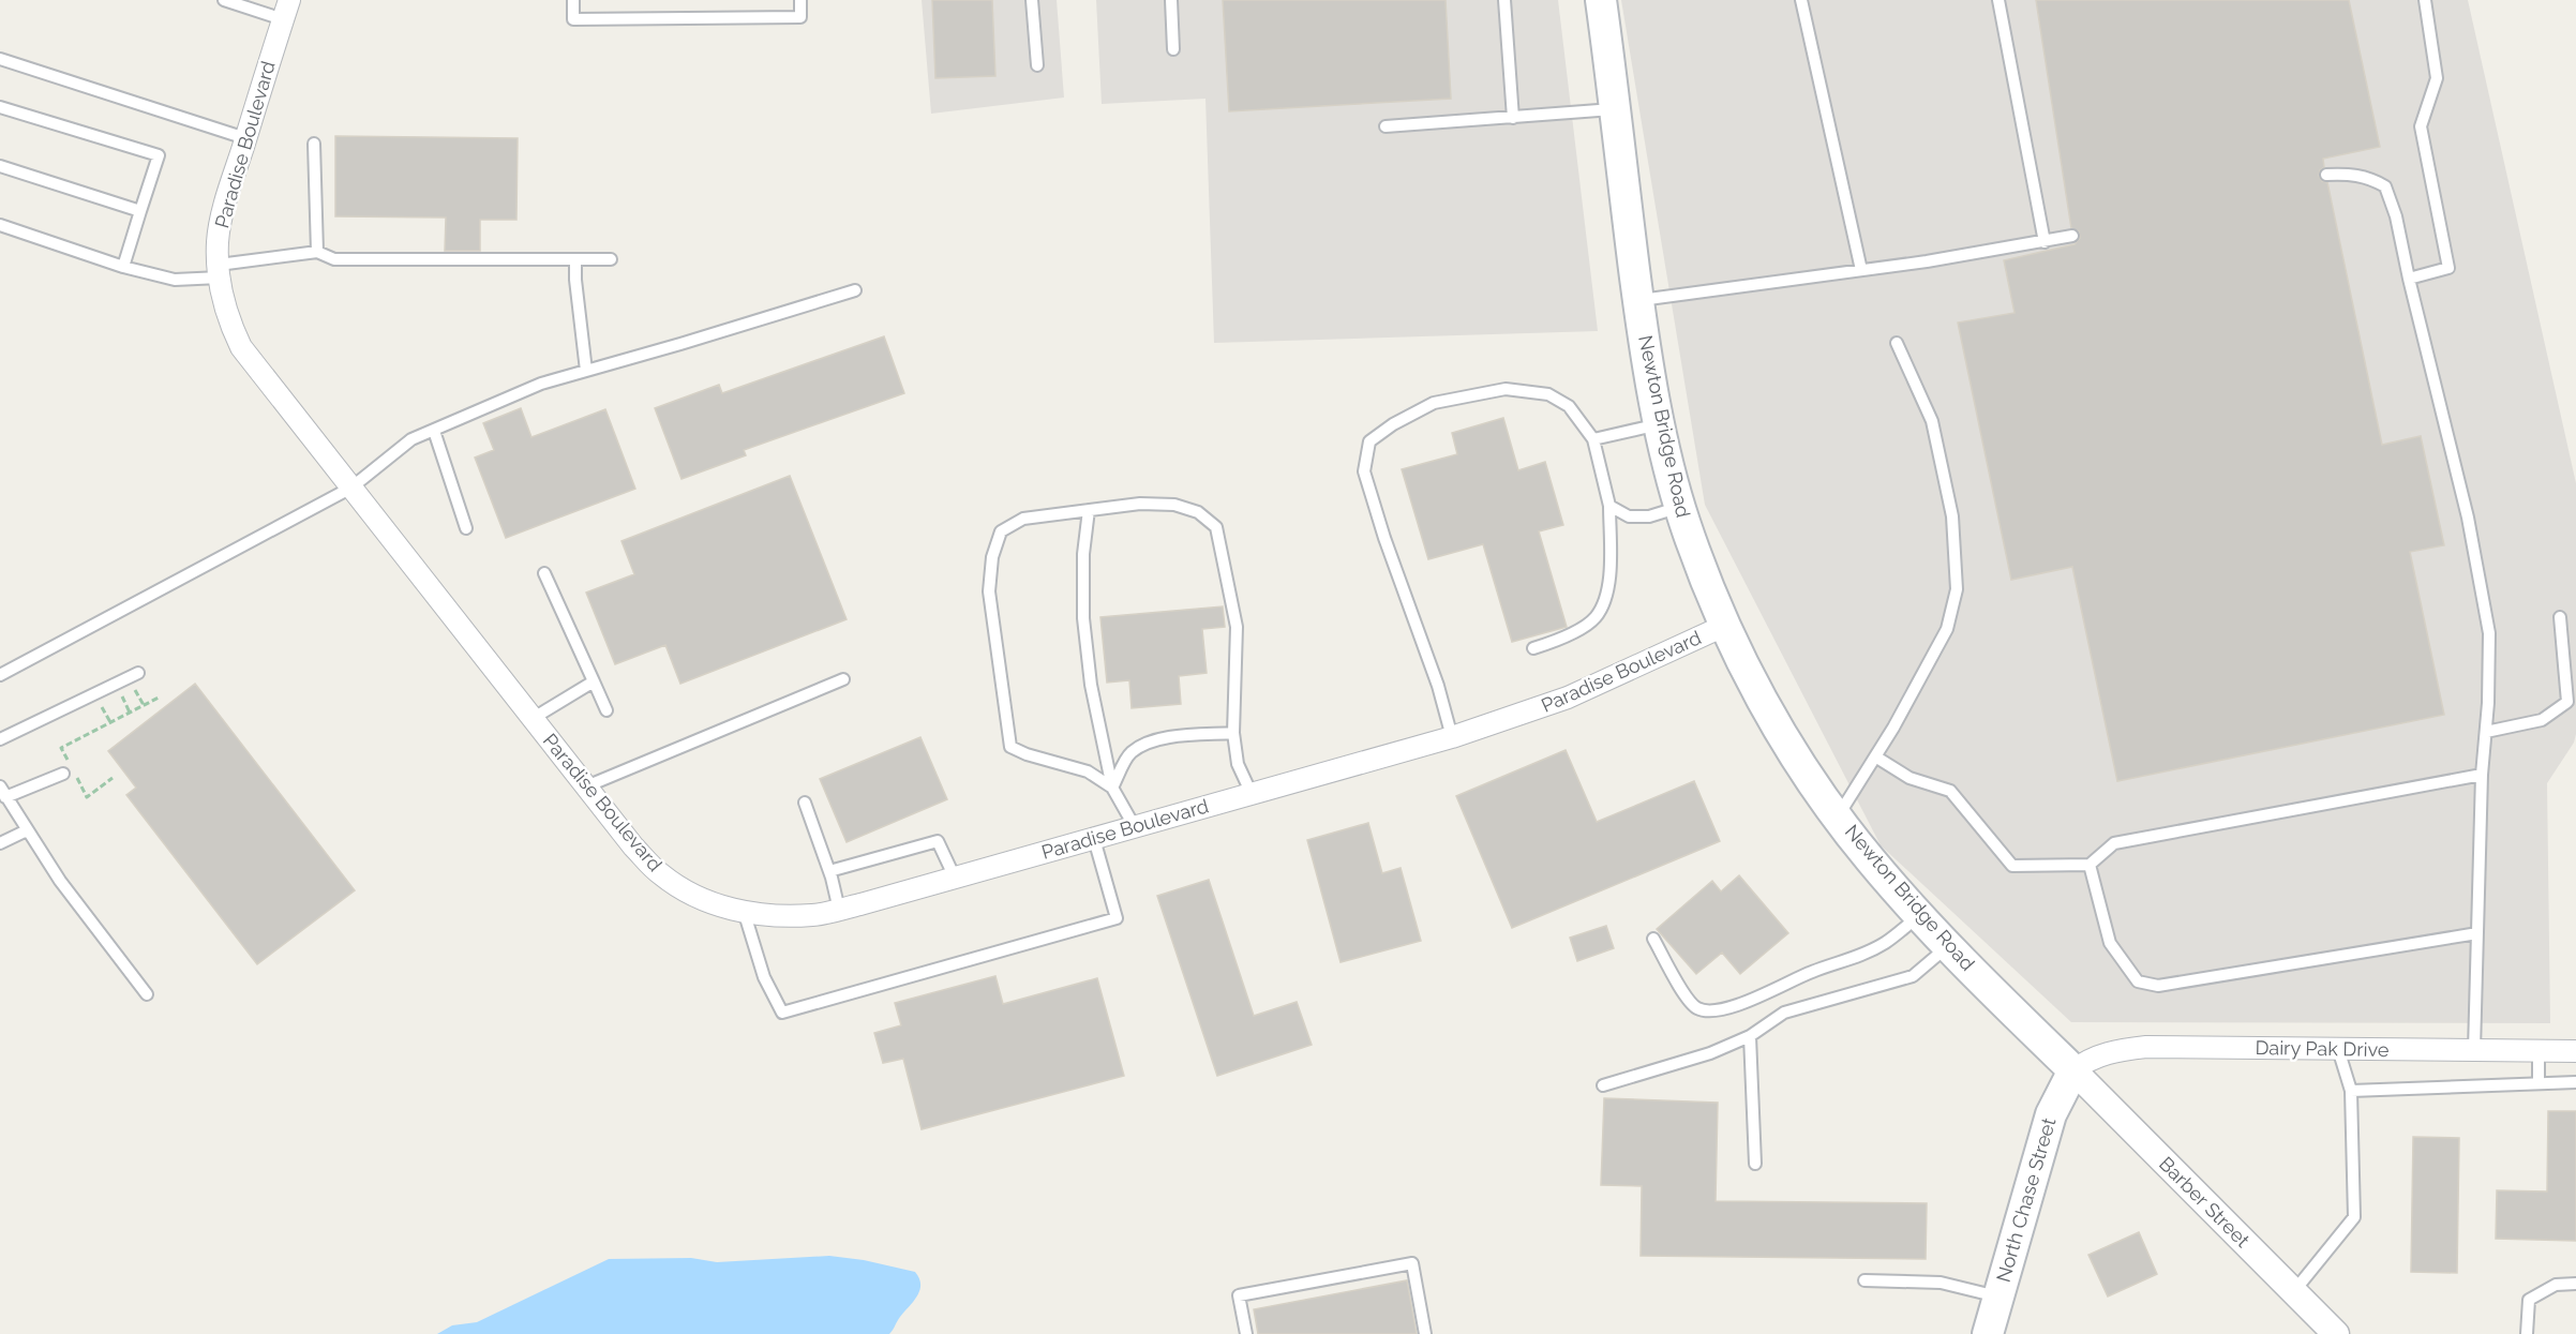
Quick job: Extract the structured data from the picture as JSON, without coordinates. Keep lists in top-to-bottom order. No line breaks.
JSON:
{"streets":{"main road":["Newton Bridge Road","North Chase Street"],"street":["Paradise Boulevard","Dairy Pak Drive","Barber Street"]},"crossings":[["Paradise Boulevard","Newton Bridge Road"],["Newton Bridge Road","Dairy Pak Drive"],["Newton Bridge Road","North Chase Street"],["Newton Bridge Road","Barber Street"],["Dairy Pak Drive","North Chase Street"],["Dairy Pak Drive","Barber Street"],["North Chase Street","Barber Street"]]}
